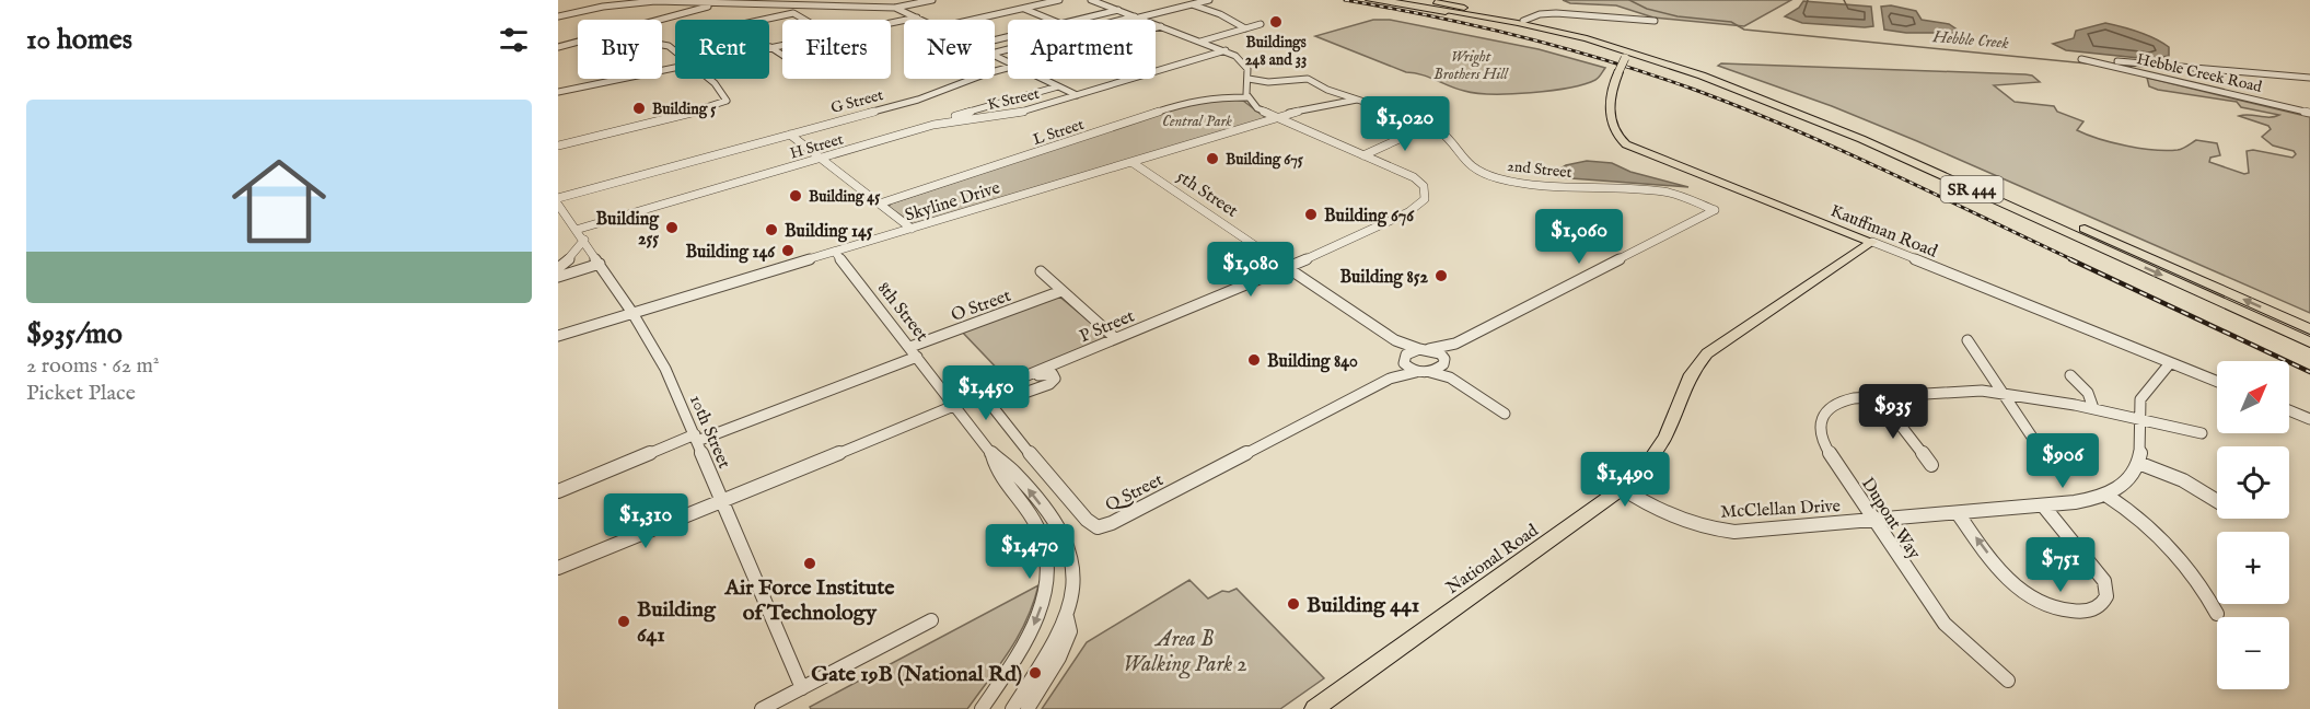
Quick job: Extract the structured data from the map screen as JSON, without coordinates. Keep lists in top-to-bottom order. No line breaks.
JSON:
{"streets":{"highway":["SR 444"],"main road":["Kauffman Road","National Road"],"street":["Hebble Creek Road","K Street","G Street","L Street","H Street","2nd Street","5th Street","Skyline Drive","O Street","8th Street","P Street","10th Street","Q Street","McClellan Drive","Dupont Way"]},"crossings":[["K Street","H Street"],["H Street","10th Street"],["2nd Street","Skyline Drive"],["SR 444","Kauffman Road"],["5th Street","Skyline Drive"],["5th Street","P Street"],["5th Street","Q Street"],["Skyline Drive","8th Street"],["Skyline Drive","10th Street"],["Kauffman Road","National Road"],["O Street","8th Street"],["8th Street","P Street"],["P Street","10th Street"],["P Street","Q Street"],["McClellan Drive","Dupont Way"],["McClellan Drive","National Road"]],"water":["Hebble Creek"],"parks":["Wright Brothers Hill","Central Park","Area B Walking Park 2"],"places":["Buildings 248 and 33","Building 5","Building 675","Building 45","Building 676","Building 255","Building 145","Building 146","Building 852","Building 840","Air Force Institute of Technology","Building 441","Building 641","Gate 19B (National Rd)"],"north":"top right","page":{"heading":"10 homes","chip":["Buy","Rent","Filters","New","Apartment"],"list":[{"name":"$935/mo","note":"2 rooms · 62 m² · Picket Place"}],"price":["$1,020","$1,060","$1,080","$1,450","$935","$906","$1,490","$1,310","$1,470","$751"],"map_buttons":["+","−"]}}
